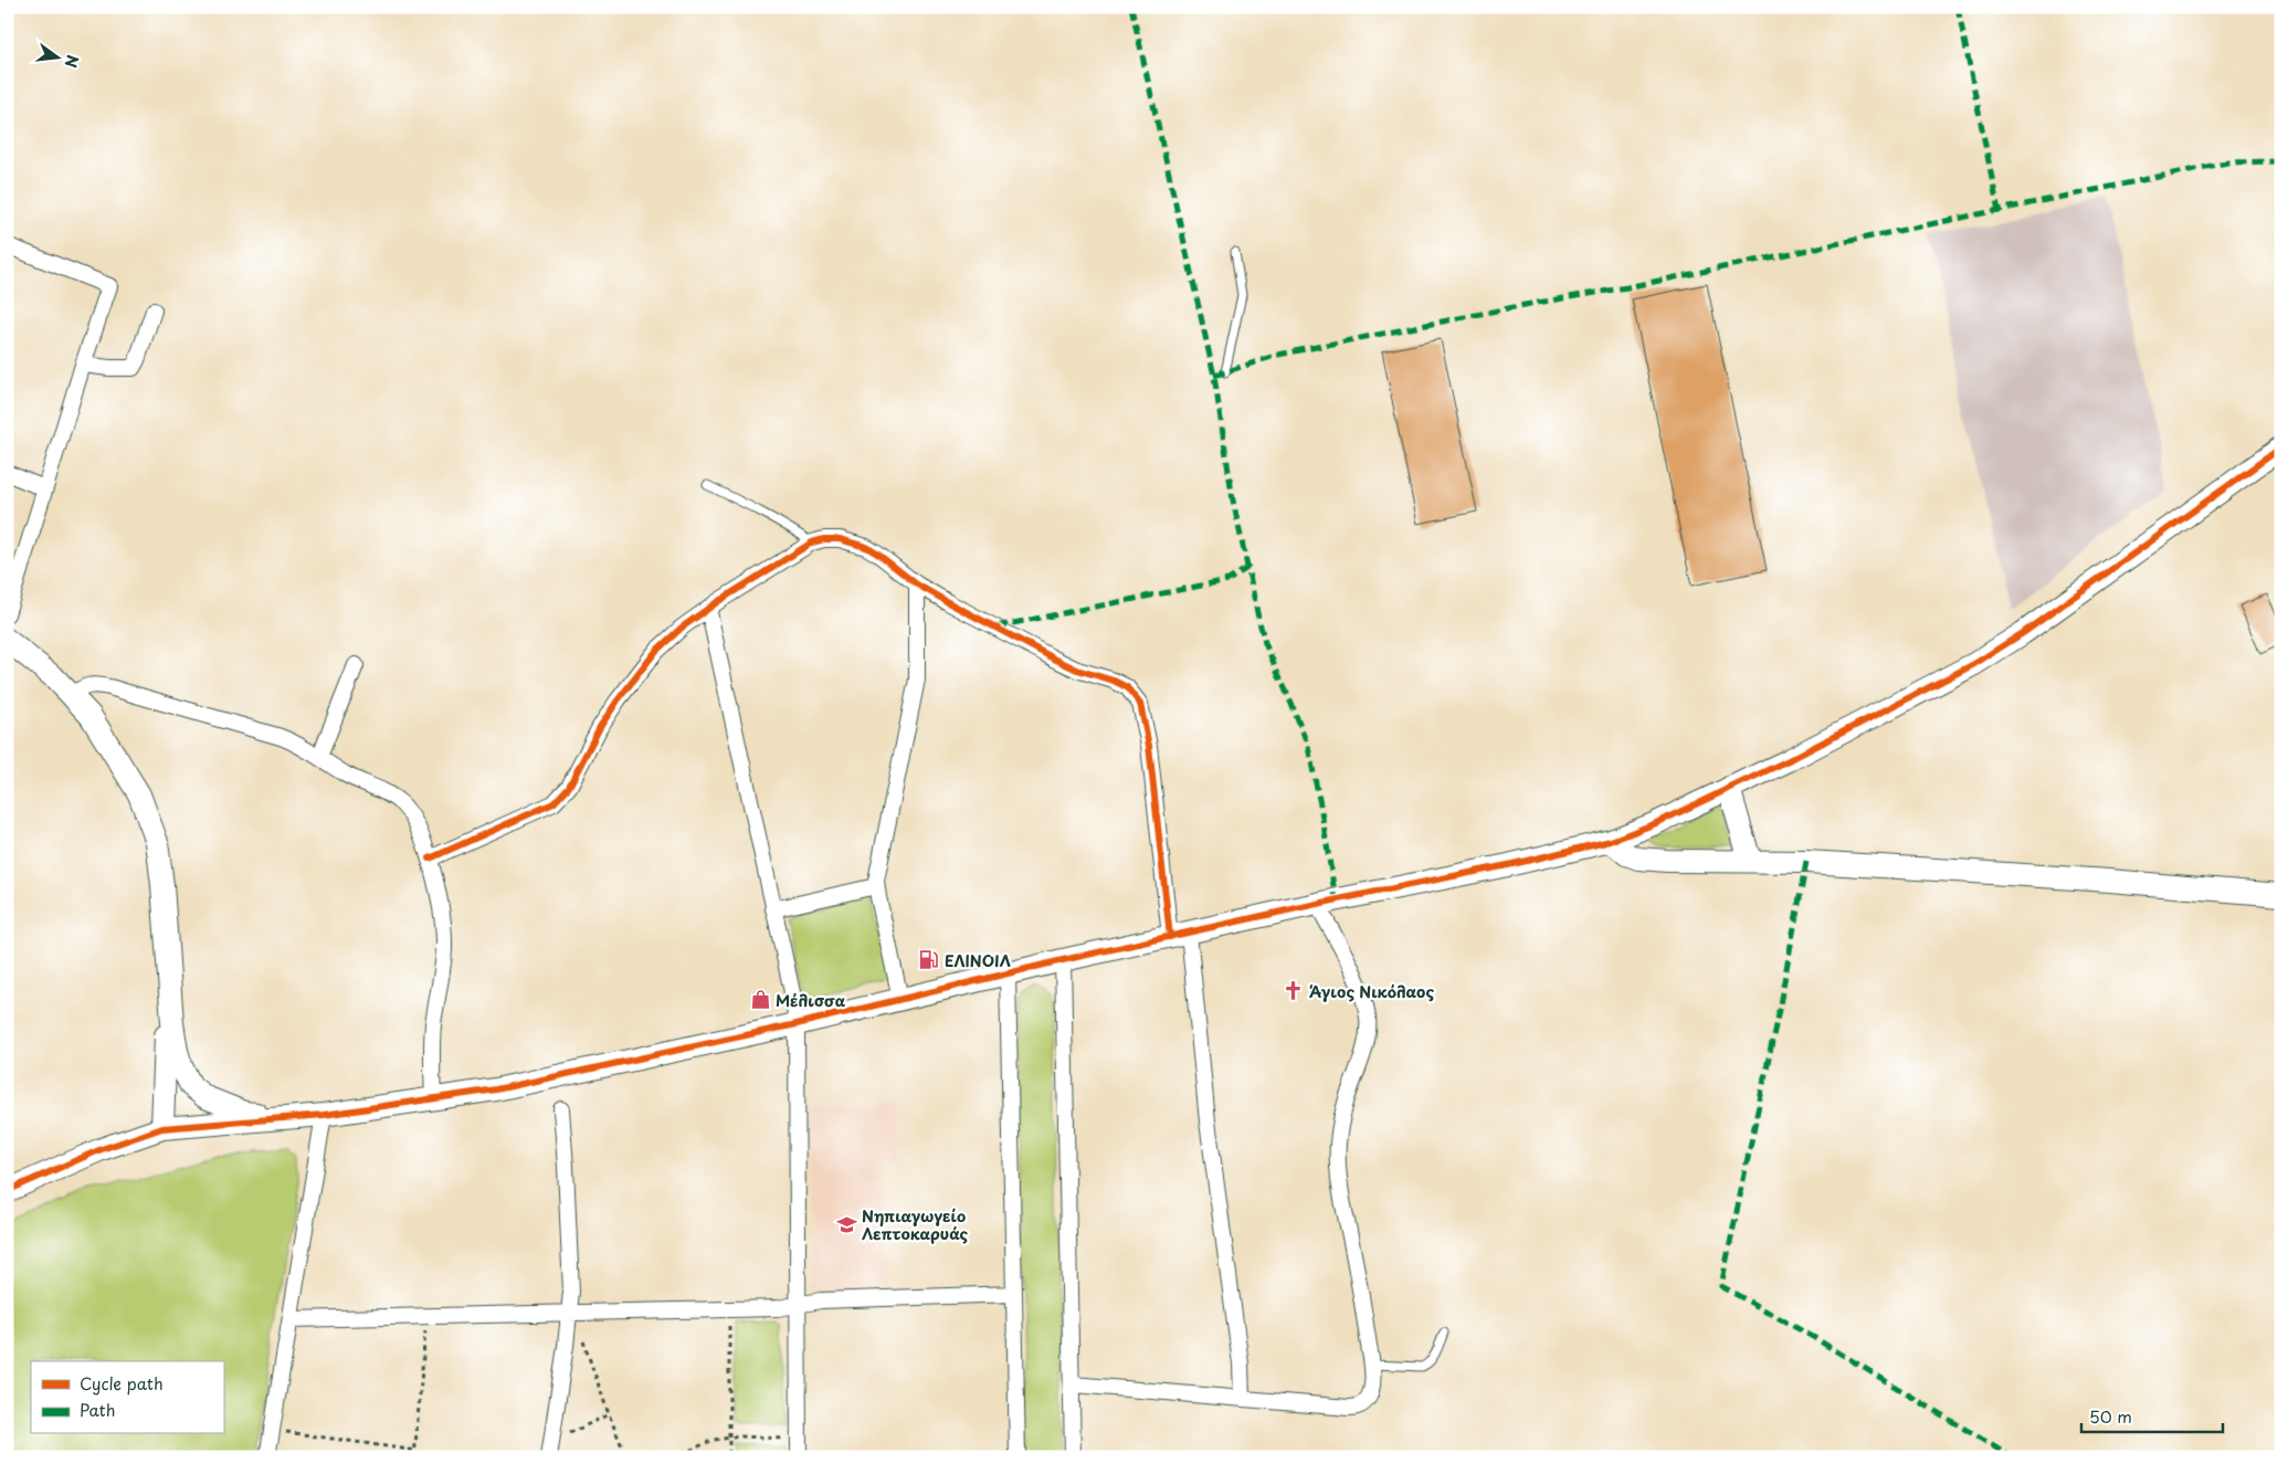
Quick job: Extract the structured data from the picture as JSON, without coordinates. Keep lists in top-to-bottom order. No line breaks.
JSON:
{"places":{"fuel station":["ΕΛΙΝΟΙΛ"],"church":["Άγιος Νικόλαος"],"shop":["Μέλισσα"],"school or university":["Νηπιαγωγείο Λεπτοκαρυάς"]},"legend":["Cycle path","Path"],"scale_bar":"50 m","north":"right"}
